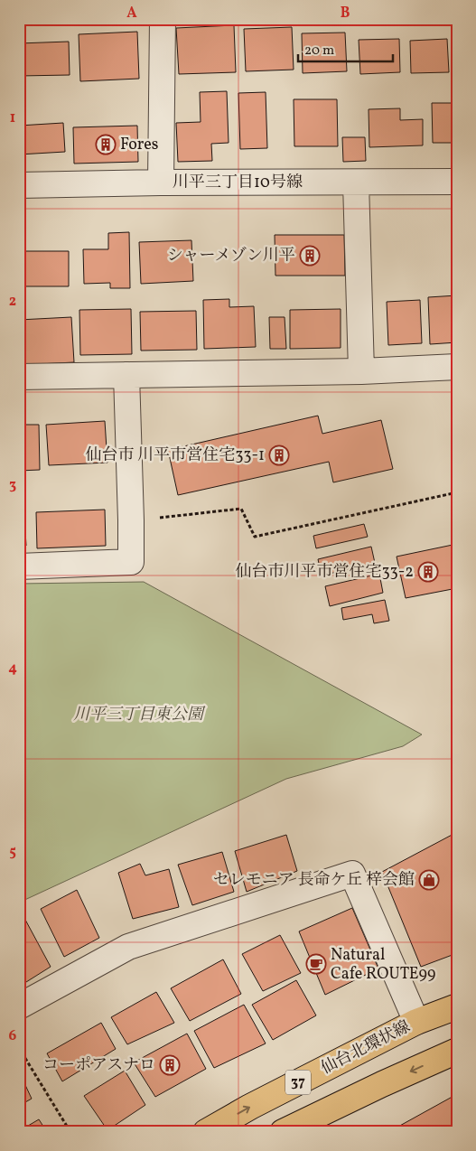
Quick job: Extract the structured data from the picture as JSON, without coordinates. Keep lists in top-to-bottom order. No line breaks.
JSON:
{"streets":{"main road":["仙台北環状線","37"],"street":["川平三丁目10号線"]},"parks":["川平三丁目東公園"],"places":{"building":["Fores","シャーメゾン川平","仙台市 川平市営住宅33-1","仙台市川平市営住宅33-2","コーポアスナロ"],"shop":["セレモニア 長命ケ丘 梓会館"],"cafe":["Natural Cafe ROUTE99"]},"scale_bar":"20 m","grid":{"columns":["A","B"],"rows":["1","2","3","4","5","6"]}}
